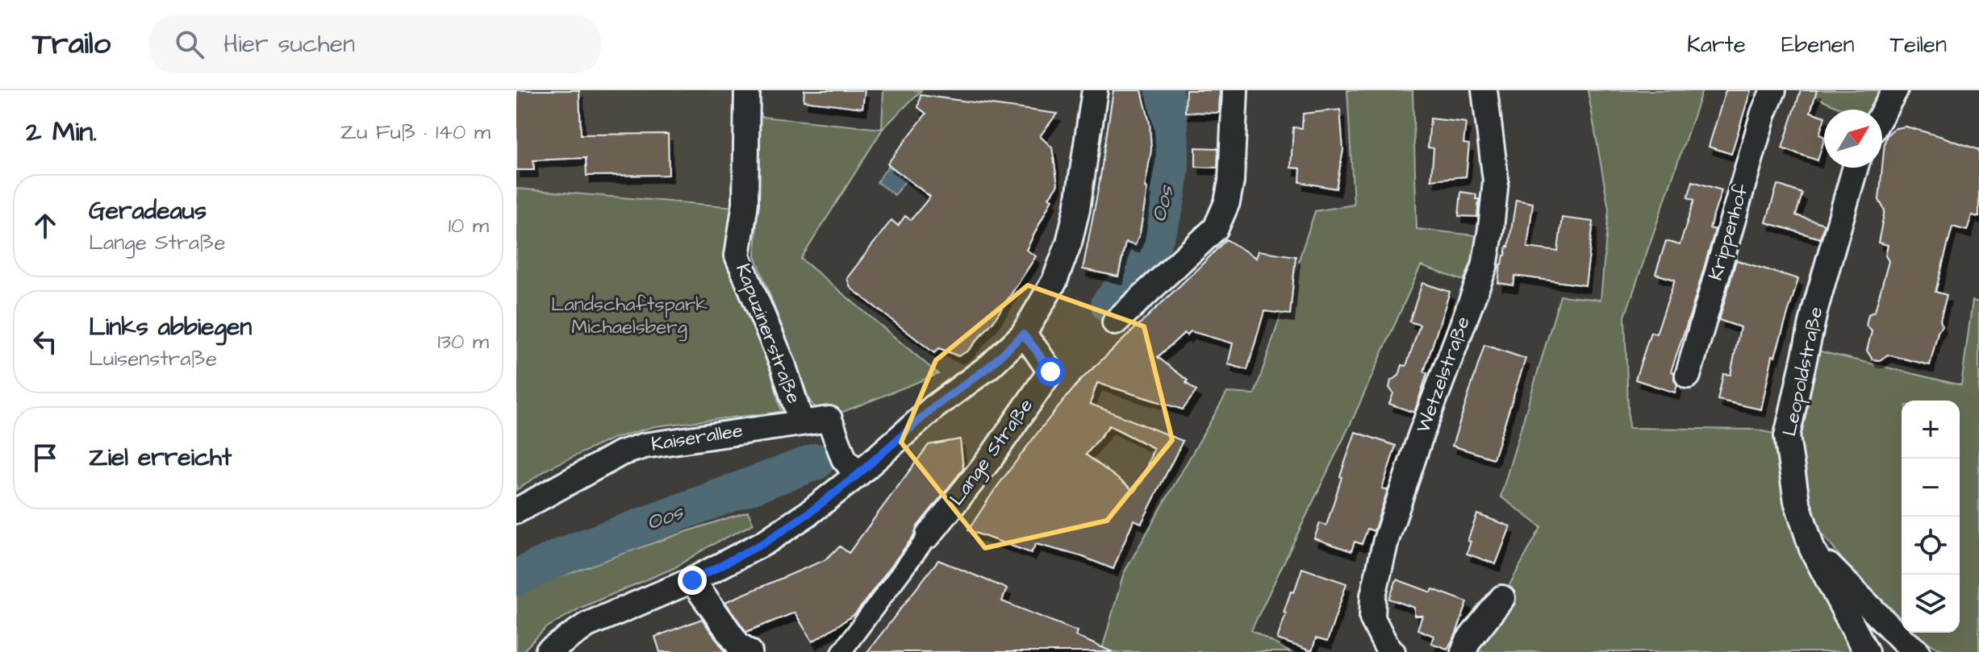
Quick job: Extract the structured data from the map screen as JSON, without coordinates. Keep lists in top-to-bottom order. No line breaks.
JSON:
{"streets":{"street":["Krippenhof","Kapuzinerstraße","Leopoldstraße","Wetzelstraße","Kaiserallee","Lange Straße"]},"crossings":[["Kapuzinerstraße","Kaiserallee"]],"water":["Oos"],"parks":["Landschaftspark Michaelsberg"],"north":"top right","page":{"header":"Trailo","search":"Hier suchen","nav":["Karte","Ebenen","Teilen"],"heading":["2 Min.","Zu Fuß · 140 m"],"list":[["Geradeaus","Lange Straße","10 m"],["Links abbiegen","Luisenstraße","130 m"],"Ziel erreicht"],"map_buttons":["+","−"]}}
